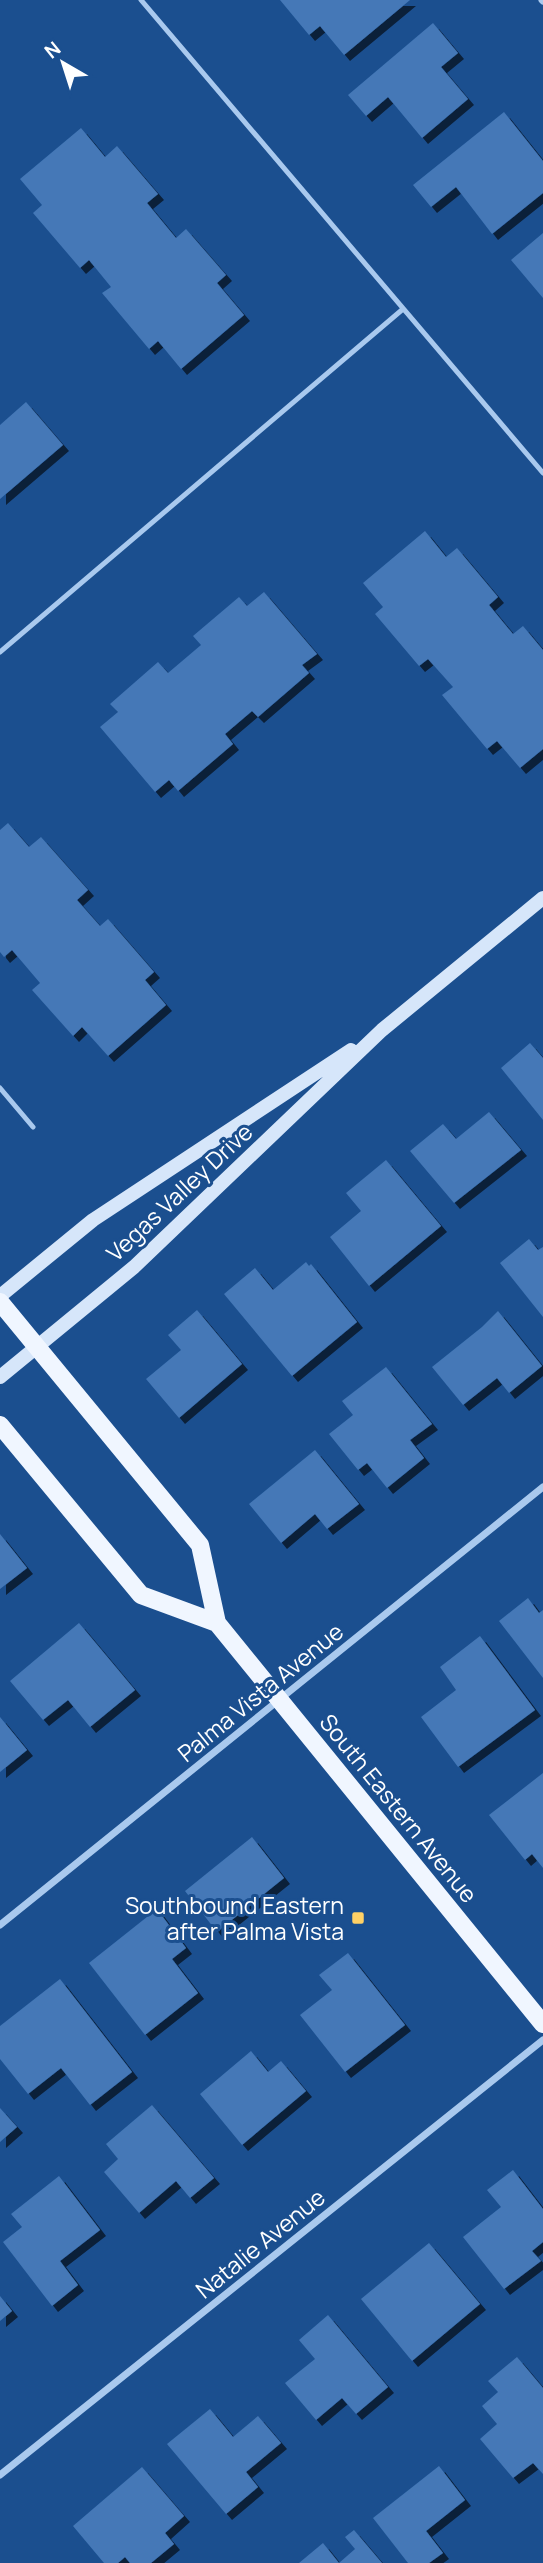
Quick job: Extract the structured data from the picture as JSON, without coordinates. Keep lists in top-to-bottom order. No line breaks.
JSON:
{"streets":{"main road":["South Eastern Avenue"],"street":["Vegas Valley Drive","Palma Vista Avenue","Natalie Avenue"]},"crossings":[["Vegas Valley Drive","South Eastern Avenue"],["Palma Vista Avenue","South Eastern Avenue"]],"places":{"transit":["Southbound Eastern after Palma Vista"]},"north":"top left"}
